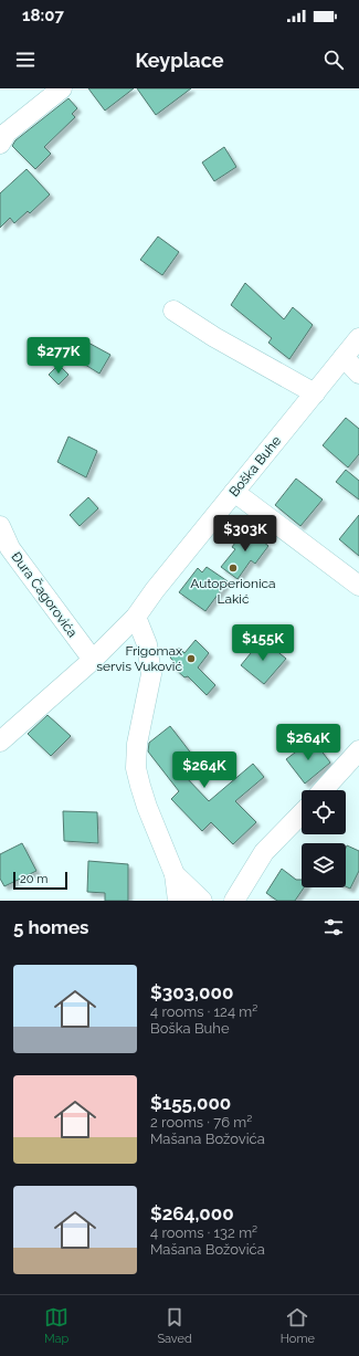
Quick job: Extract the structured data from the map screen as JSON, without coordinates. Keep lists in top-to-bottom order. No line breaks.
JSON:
{"streets":{"street":["Boška Buhe","Đura Čagorovića"]},"places":["Autoperionica Lakić","Frigomax servis Vuković"],"scale_bar":"20 m","page":{"status":"18:07","header":"Keyplace","price":["$277K","$303K","$155K","$264K","$264K"],"scale":"20 m","heading":"5 homes","list":[{"name":"$303,000","note":"4 rooms · 124 m² · Boška Buhe"},{"name":"$155,000","note":"2 rooms · 76 m² · Mašana Božovića"},{"name":"$264,000","note":"4 rooms · 132 m² · Mašana Božovića"}],"tabs":["Map","Saved","Home"]}}
